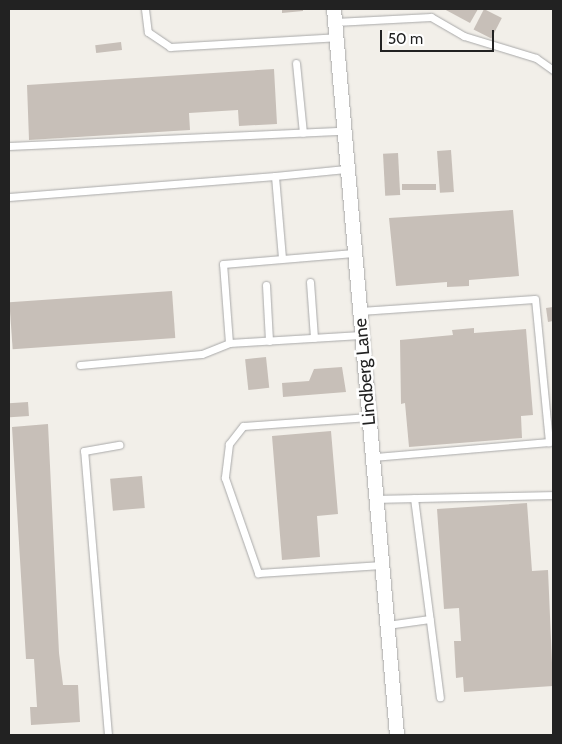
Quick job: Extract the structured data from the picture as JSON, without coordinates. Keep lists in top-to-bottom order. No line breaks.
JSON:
{"streets":{"street":["Lindberg Lane"]},"scale_bar":"50 m"}
